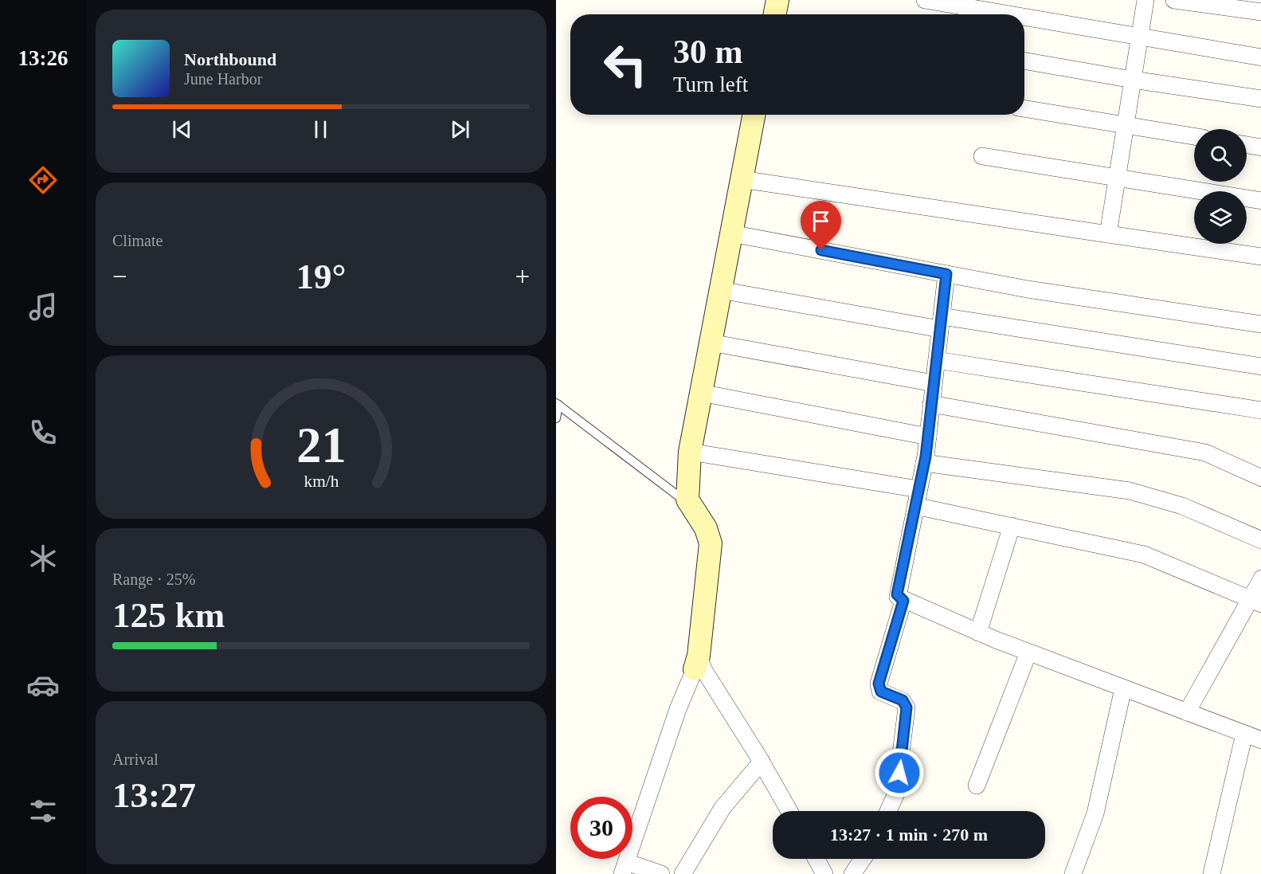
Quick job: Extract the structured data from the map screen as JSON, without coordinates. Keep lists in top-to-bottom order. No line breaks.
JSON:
{"page":{"tabs":"13:26","turn":["30 m","Turn left"],"song":["Northbound","June Harbor"],"tile":["Climate",["Range · 25%","125 km"],["Arrival","13:27"]],"heat":["−","19°","+"],"limit":"30","trip":"13:27 · 1 min · 270 m","gauge":["21","km/h"]}}
